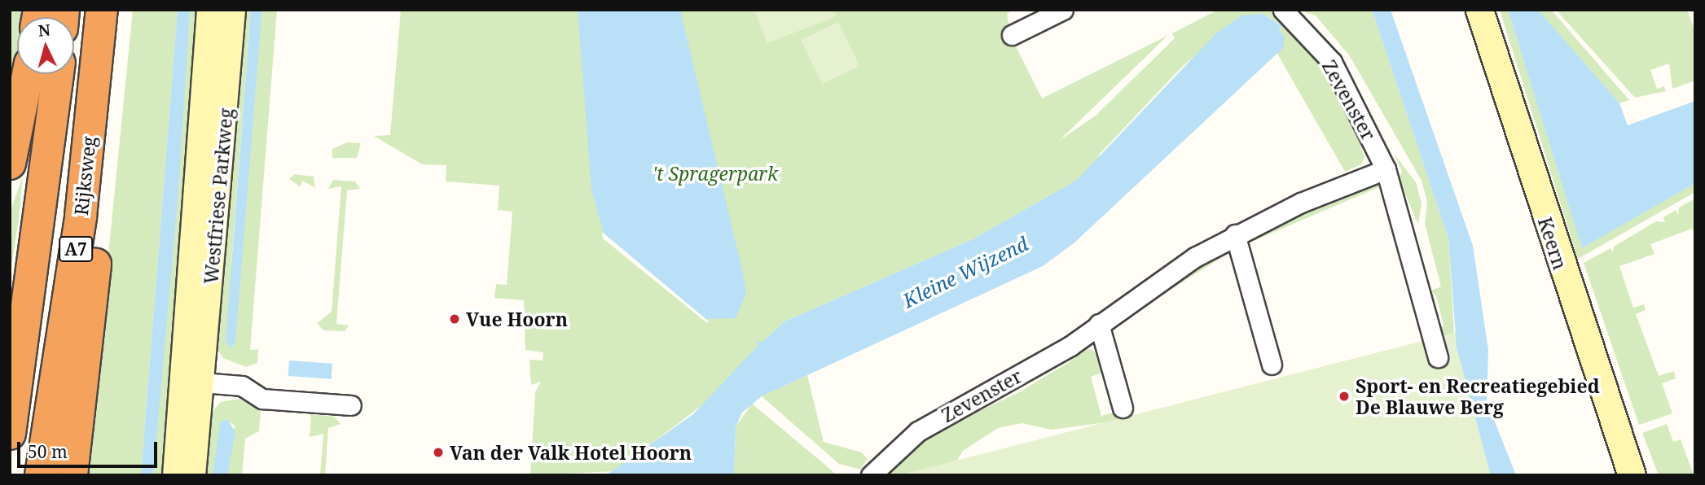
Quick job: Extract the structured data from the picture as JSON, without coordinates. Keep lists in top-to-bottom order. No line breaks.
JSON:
{"streets":{"highway":["Rijksweg","A7"],"street":["Zevenster","Westfriese Parkweg","Keern"]},"crossings":[["Rijksweg","A7"]],"water":["Kleine Wijzend"],"parks":["'t Spragerpark"],"places":["Vue Hoorn","Sport- en Recreatiegebied De Blauwe Berg","Van der Valk Hotel Hoorn"],"scale_bar":"50 m","north":"top"}
